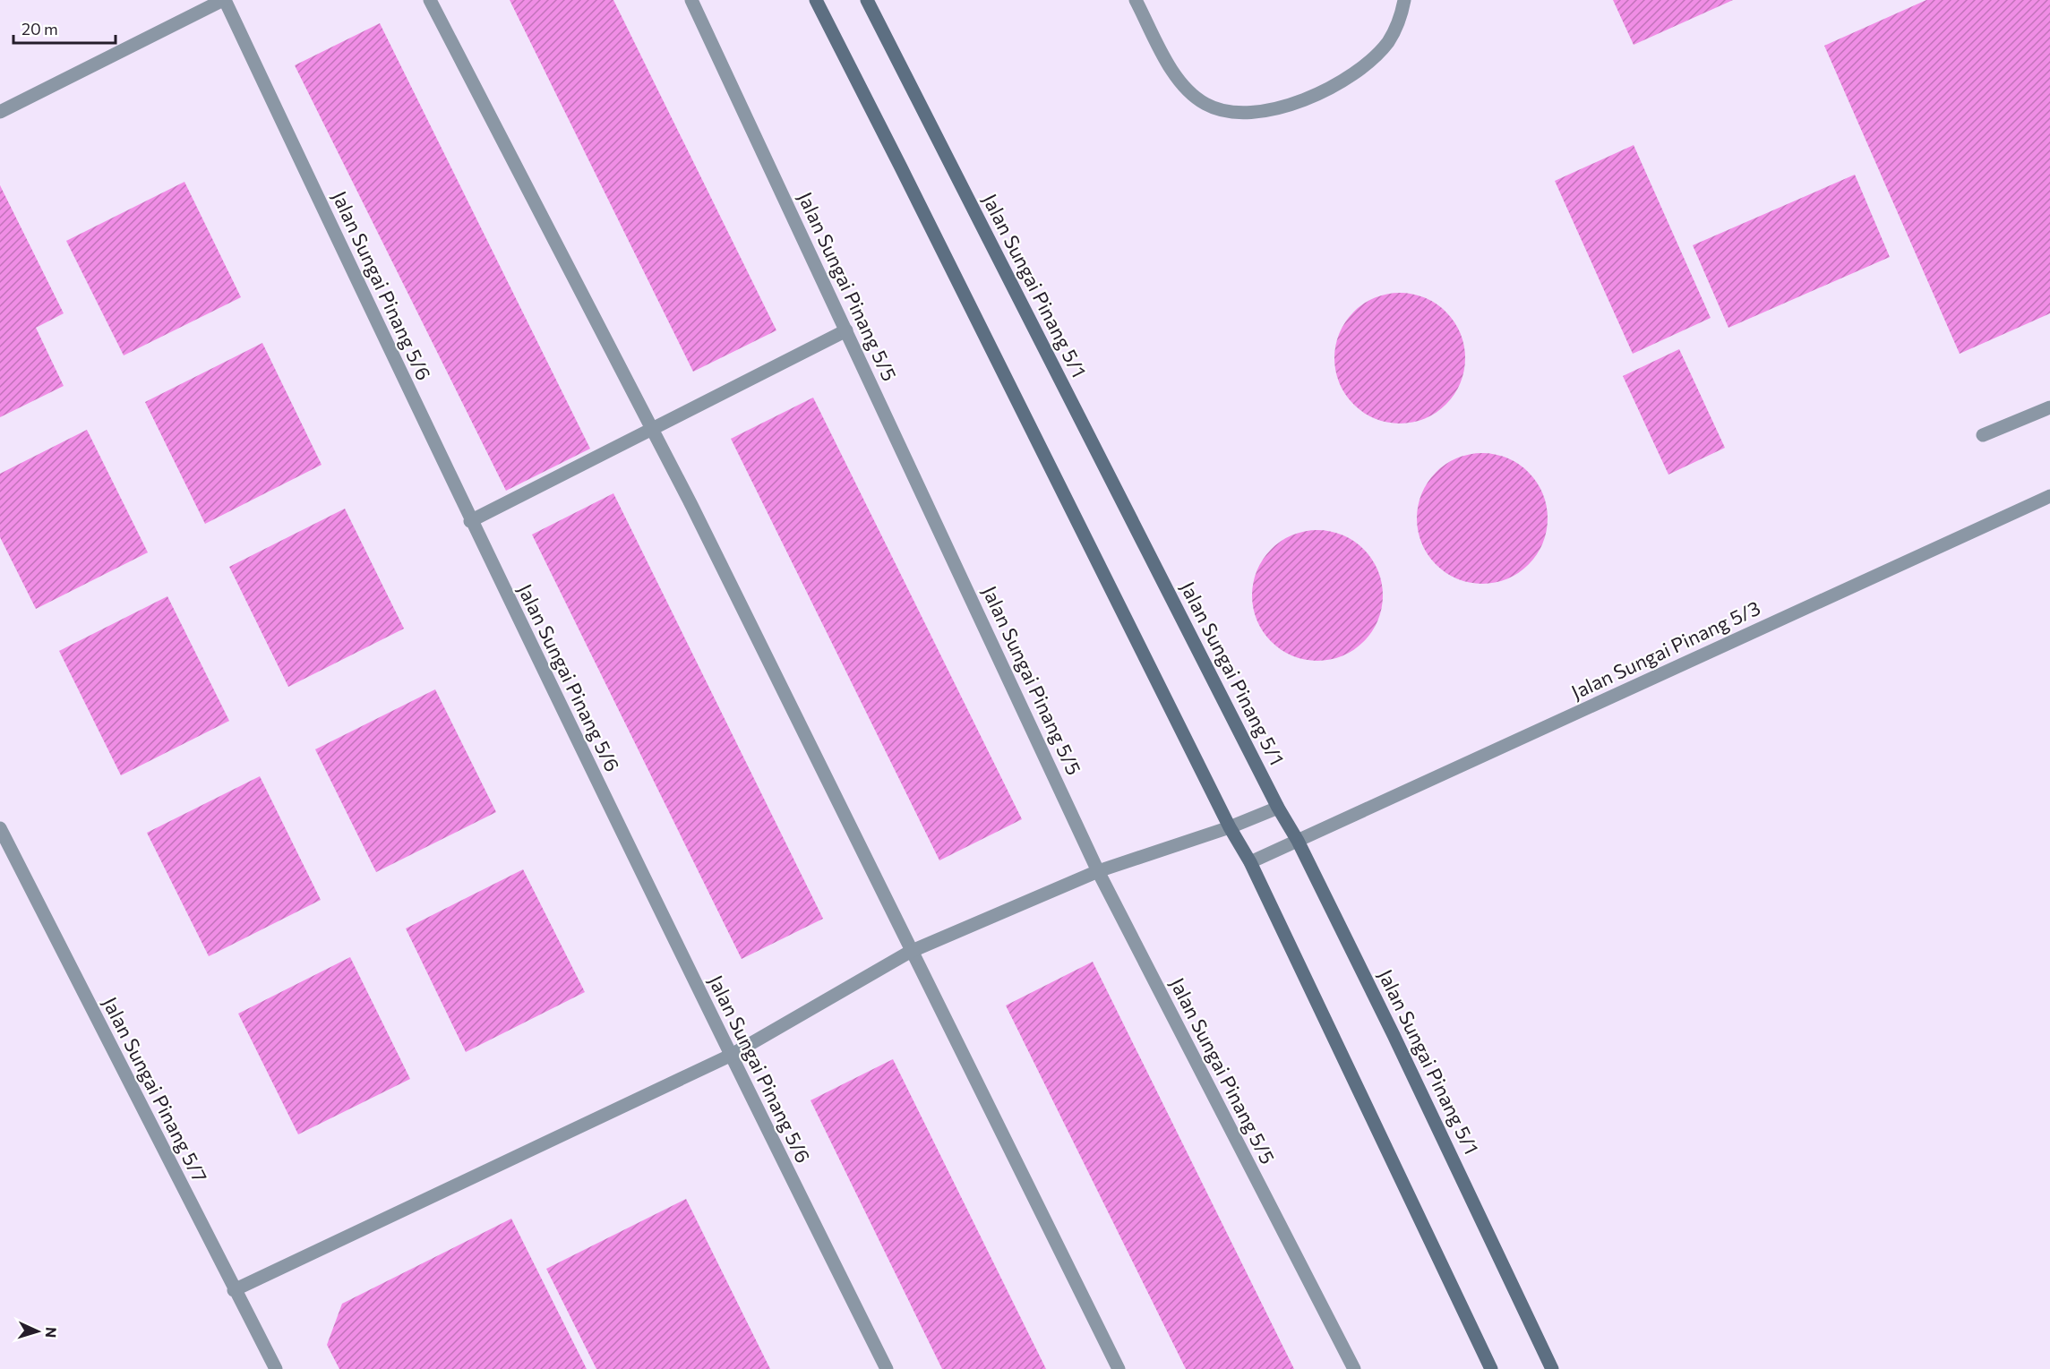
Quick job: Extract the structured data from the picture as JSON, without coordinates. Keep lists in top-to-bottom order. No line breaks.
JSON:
{"streets":{"street":["Jalan Sungai Pinang 5/6","Jalan Sungai Pinang 5/1","Jalan Sungai Pinang 5/5","Jalan Sungai Pinang 5/3","Jalan Sungai Pinang 5/7"]},"crossings":[["Jalan Sungai Pinang 5/1","Jalan Sungai Pinang 5/3"]],"scale_bar":"20 m","north":"right"}
